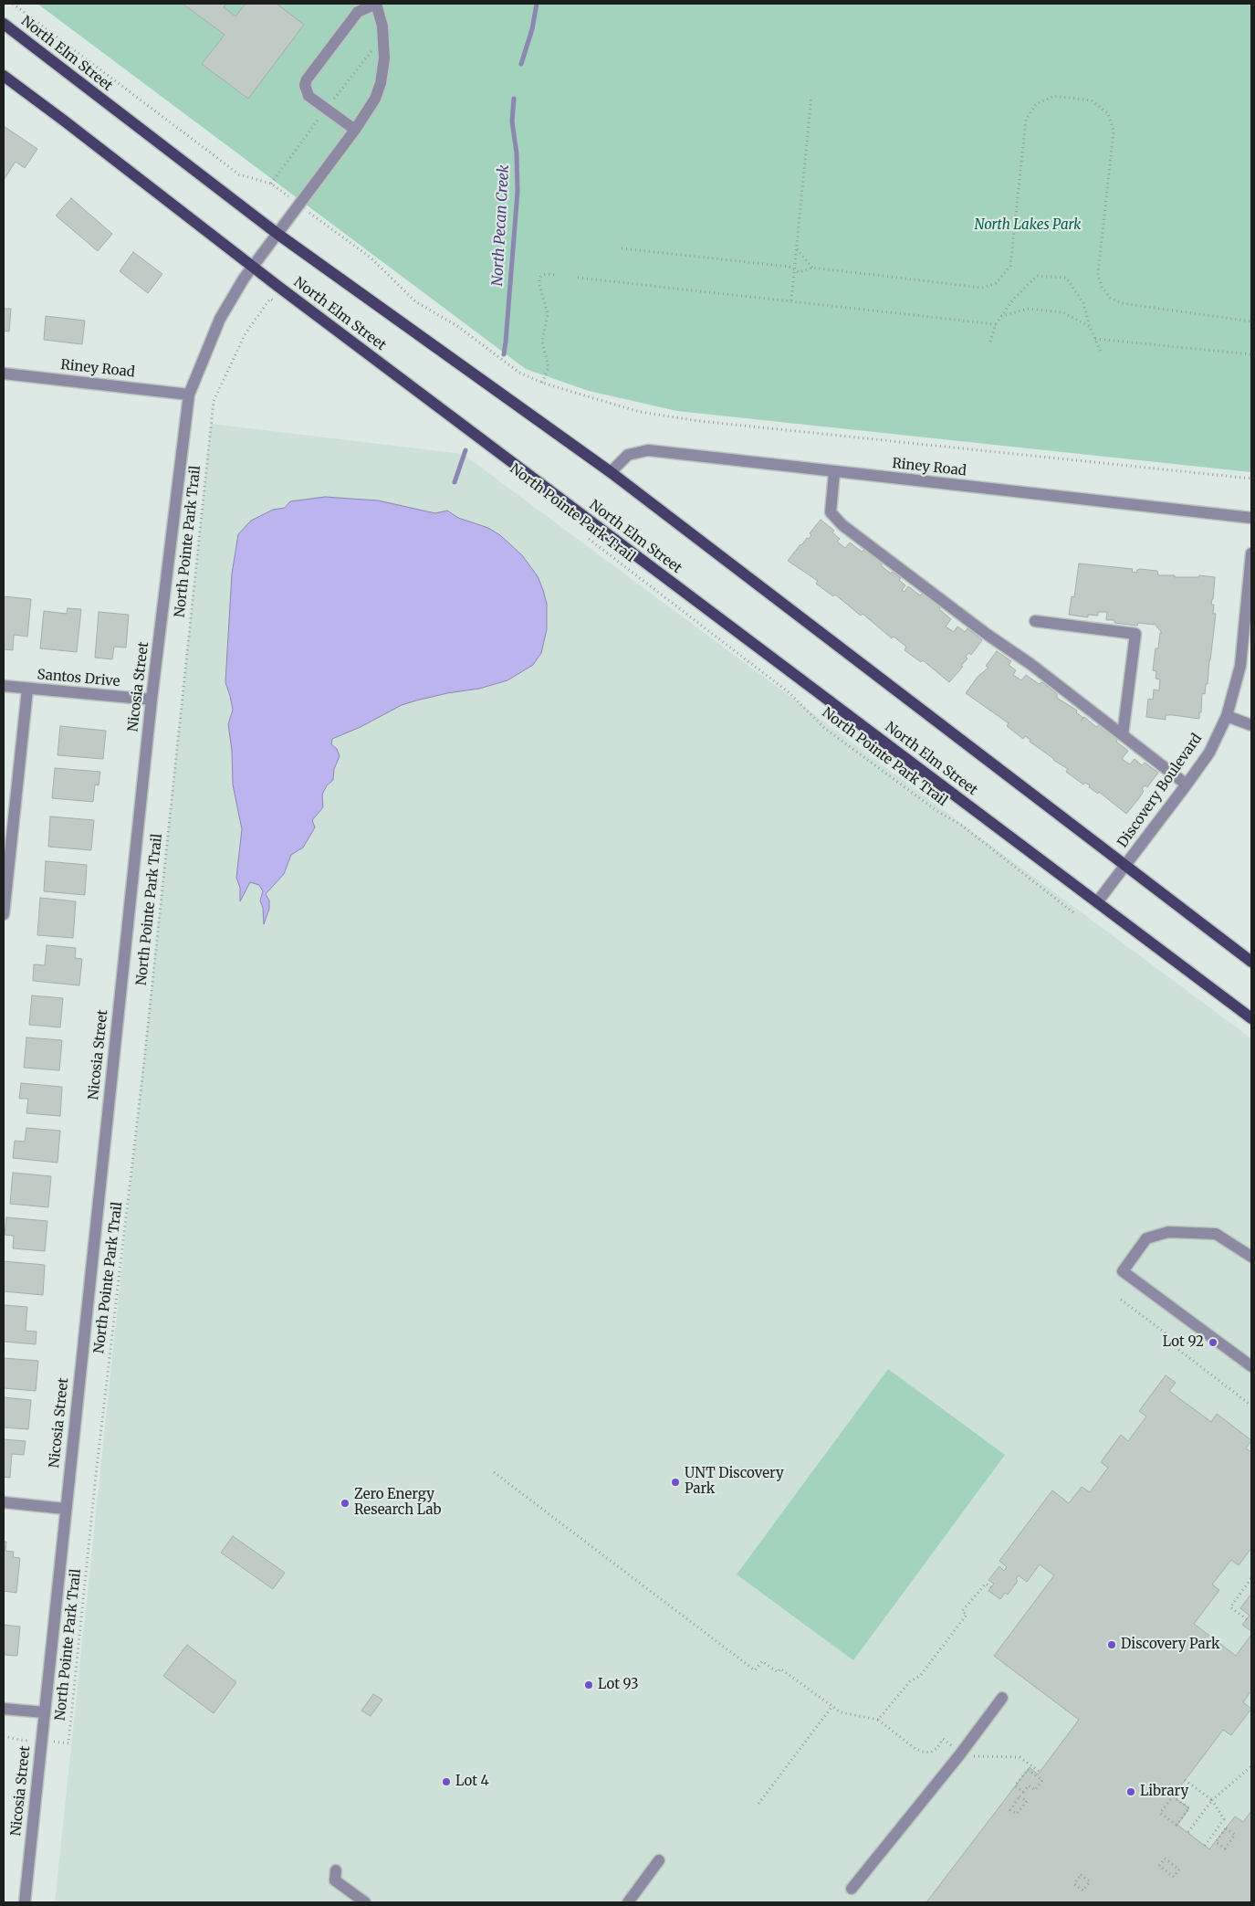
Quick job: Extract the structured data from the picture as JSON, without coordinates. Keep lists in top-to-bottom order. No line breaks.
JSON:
{"streets":{"main road":["North Elm Street"],"street":["Riney Road","Santos Drive","Nicosia Street","Discovery Boulevard"],"path":["North Pointe Park Trail"]},"crossings":[["North Elm Street","Riney Road"],["North Elm Street","Nicosia Street"],["North Elm Street","Discovery Boulevard"],["Riney Road","Nicosia Street"],["North Pointe Park Trail","Nicosia Street"],["Santos Drive","Nicosia Street"]],"water":["North Pecan Creek"],"parks":["North Lakes Park"],"places":["Lot 92","UNT Discovery Park","Zero Energy Research Lab","Discovery Park","Lot 93","Lot 4","Library"]}
